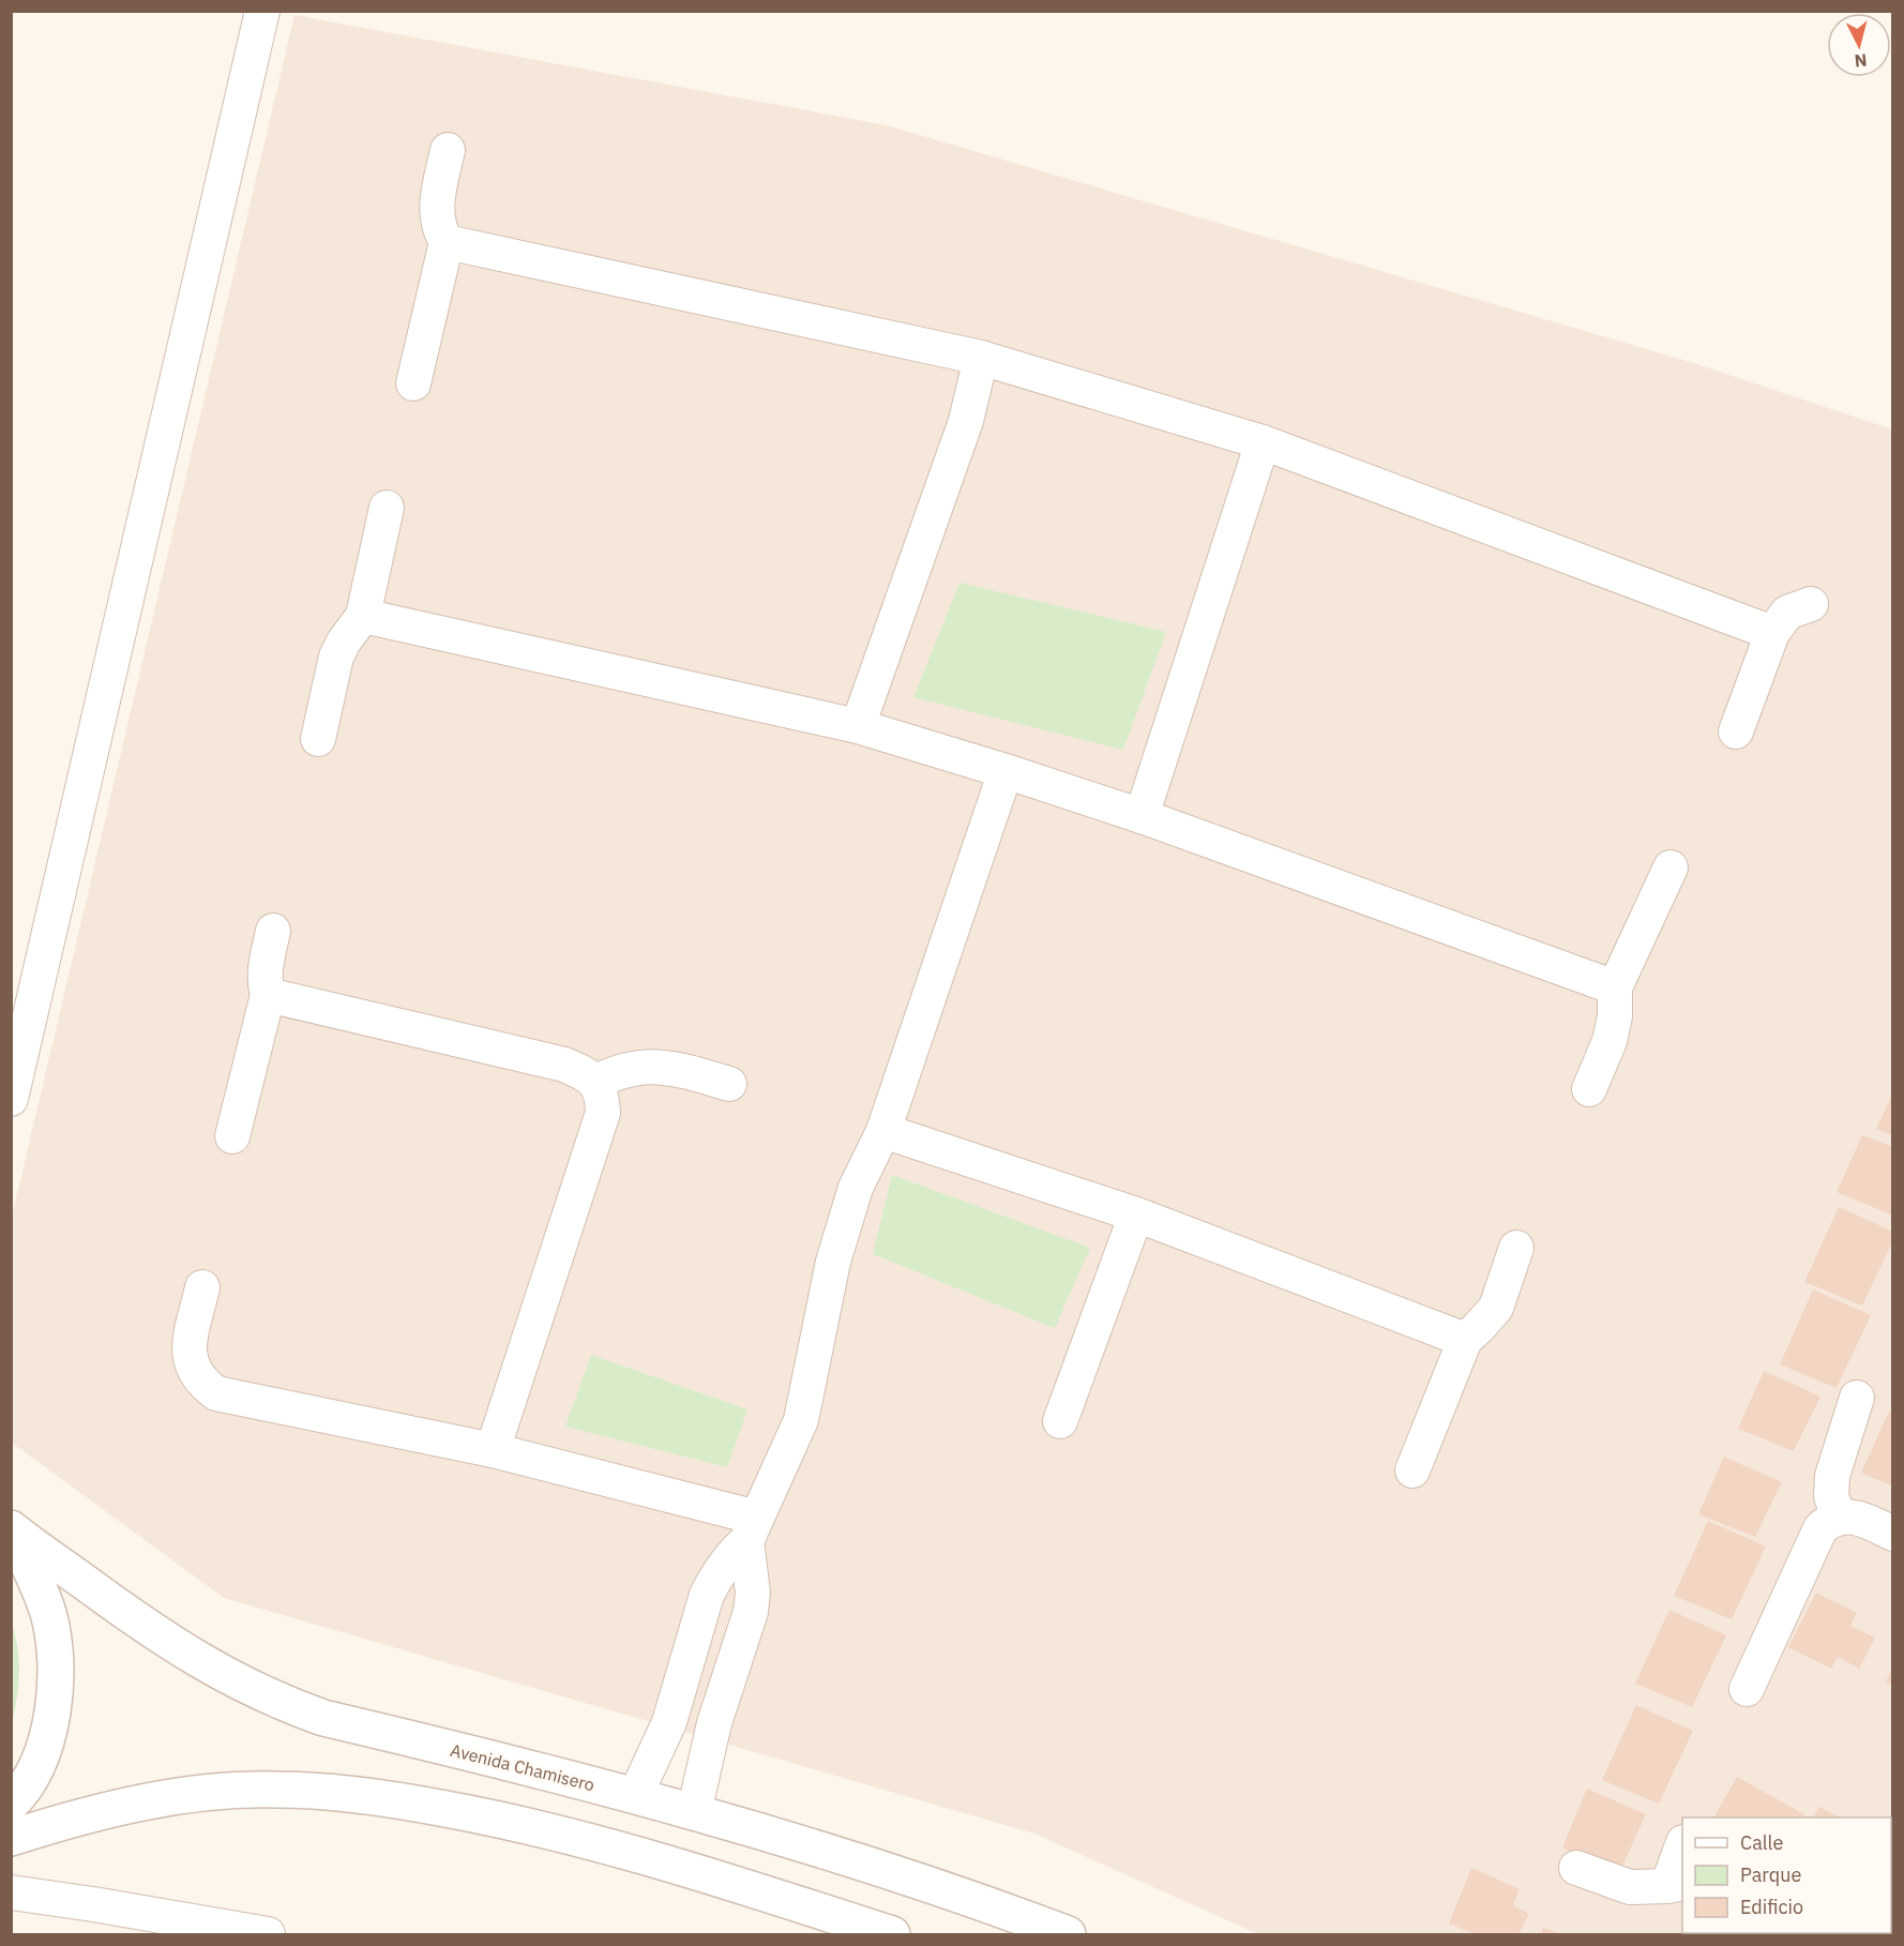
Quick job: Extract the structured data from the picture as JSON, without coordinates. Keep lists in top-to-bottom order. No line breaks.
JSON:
{"streets":{"street":["Avenida Chamisero"]},"legend":["Calle","Parque","Edificio"],"north":"bottom"}
